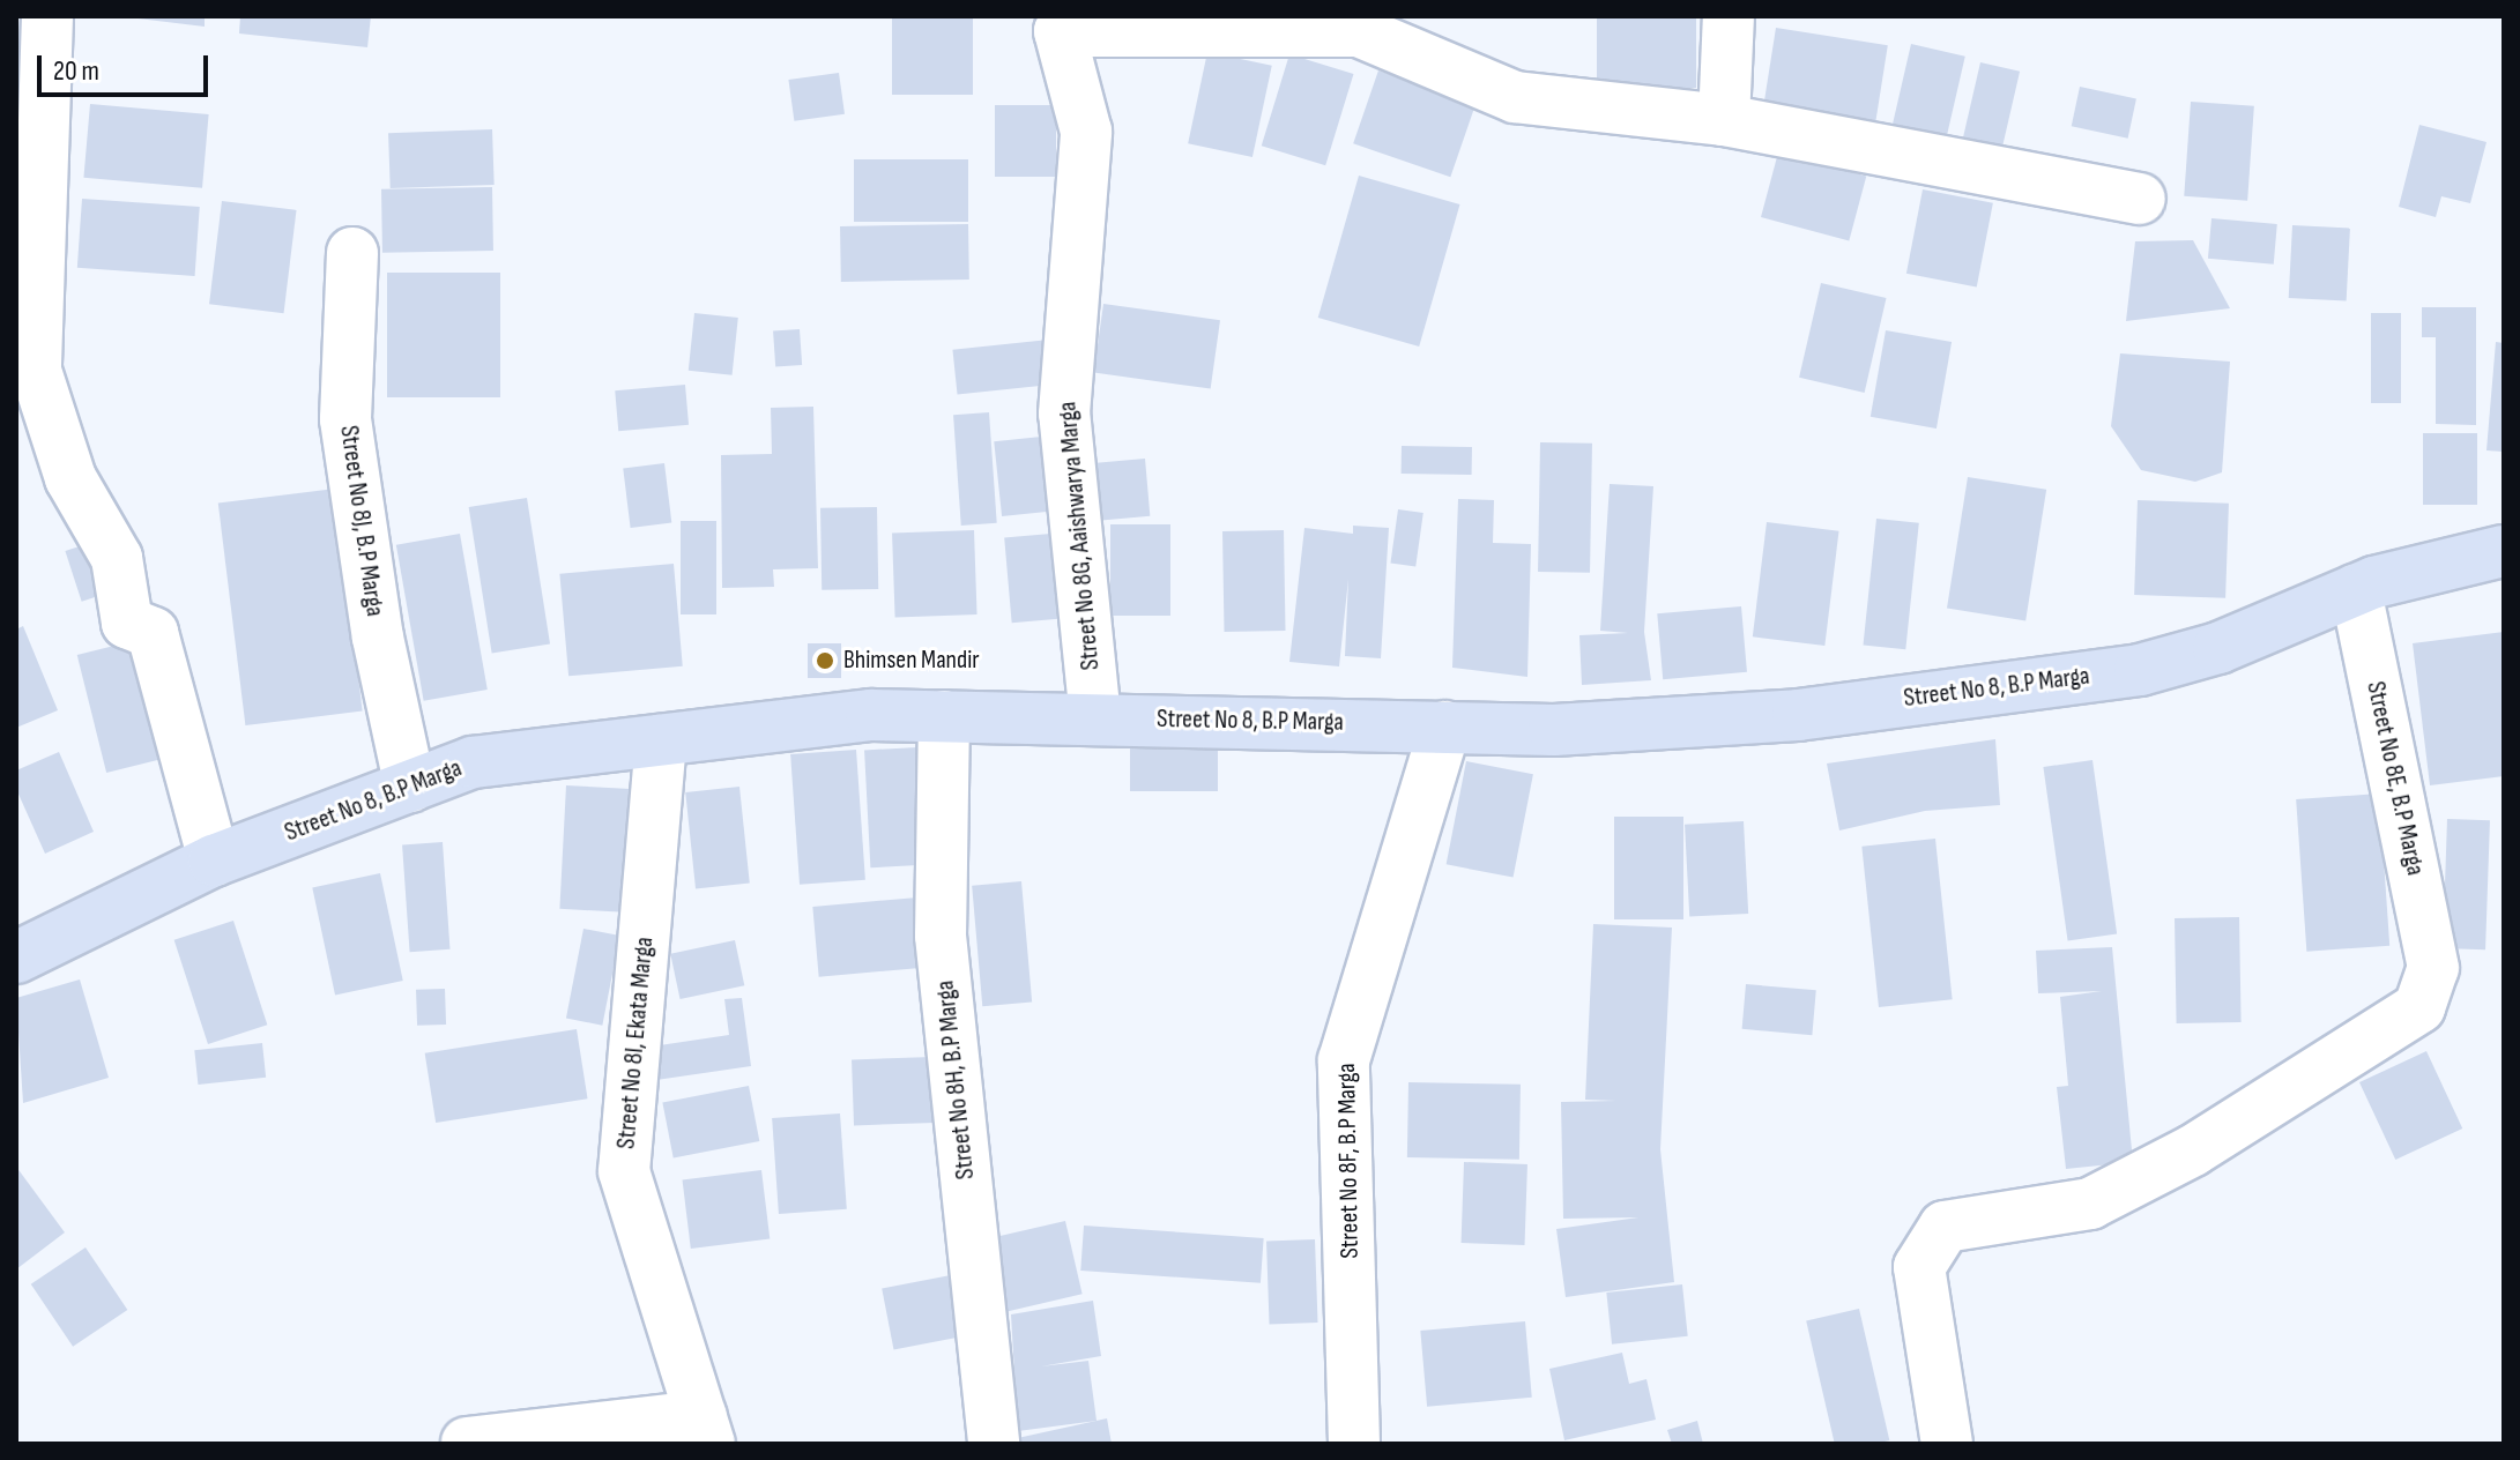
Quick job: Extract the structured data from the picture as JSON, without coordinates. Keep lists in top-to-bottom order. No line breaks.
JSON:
{"streets":{"main road":["Street No 8, B.P Marga"],"street":["Street No 8J, B.P Marga","Street No 8G, Aaishwarya Marga","Street No 8E, B.P Marga","Street No 8I, Ekata Marga","Street No 8H, B.P Marga","Street No 8F, B.P Marga"]},"crossings":[["Street No 8J, B.P Marga","Street No 8, B.P Marga"],["Street No 8G, Aaishwarya Marga","Street No 8, B.P Marga"],["Street No 8, B.P Marga","Street No 8E, B.P Marga"],["Street No 8, B.P Marga","Street No 8I, Ekata Marga"],["Street No 8, B.P Marga","Street No 8H, B.P Marga"],["Street No 8, B.P Marga","Street No 8F, B.P Marga"]],"places":["Bhimsen Mandir"],"scale_bar":"20 m"}
